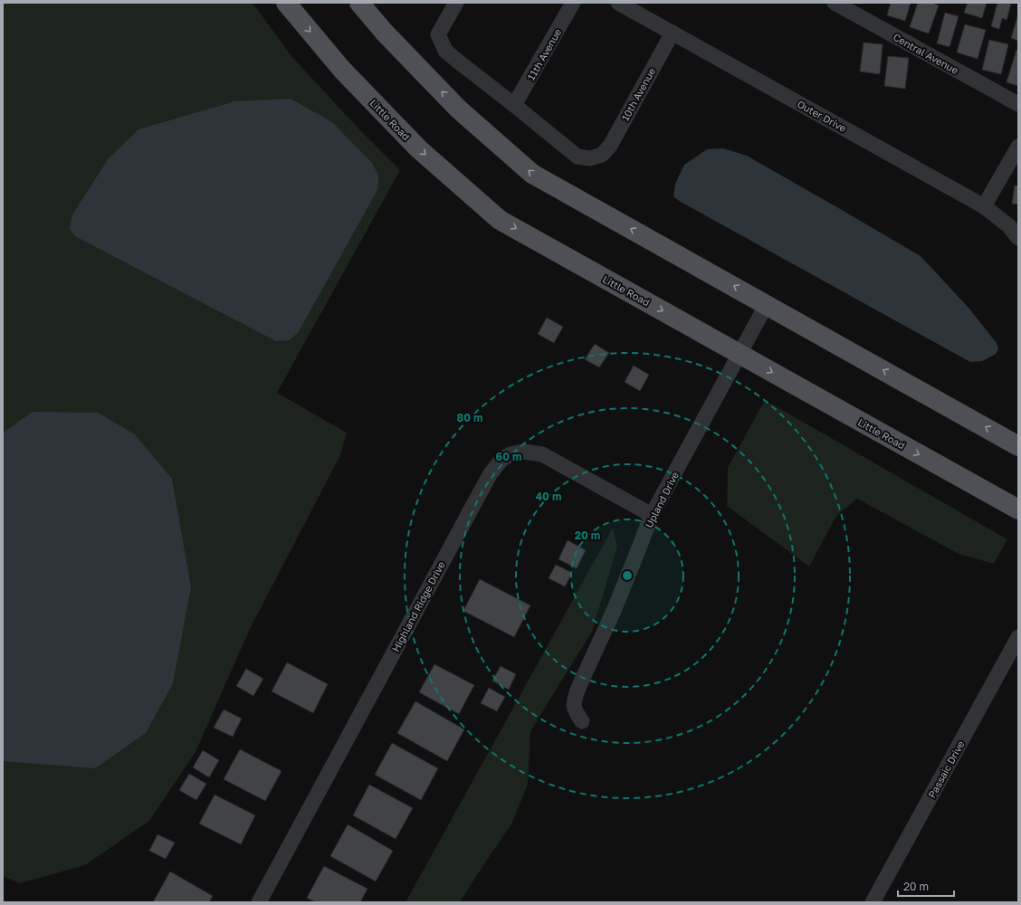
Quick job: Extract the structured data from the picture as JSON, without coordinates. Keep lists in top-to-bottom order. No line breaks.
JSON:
{"streets":{"main road":["Little Road"],"street":["Central Avenue","11th Avenue","10th Avenue","Outer Drive","Upland Drive","Highland Ridge Drive","Passaic Drive"]},"crossings":[["11th Avenue","10th Avenue"],["10th Avenue","Outer Drive"],["Little Road","Upland Drive"],["Upland Drive","Highland Ridge Drive"]],"scale_bar":"20 m","rings":["80 m","60 m","40 m","20 m"]}
